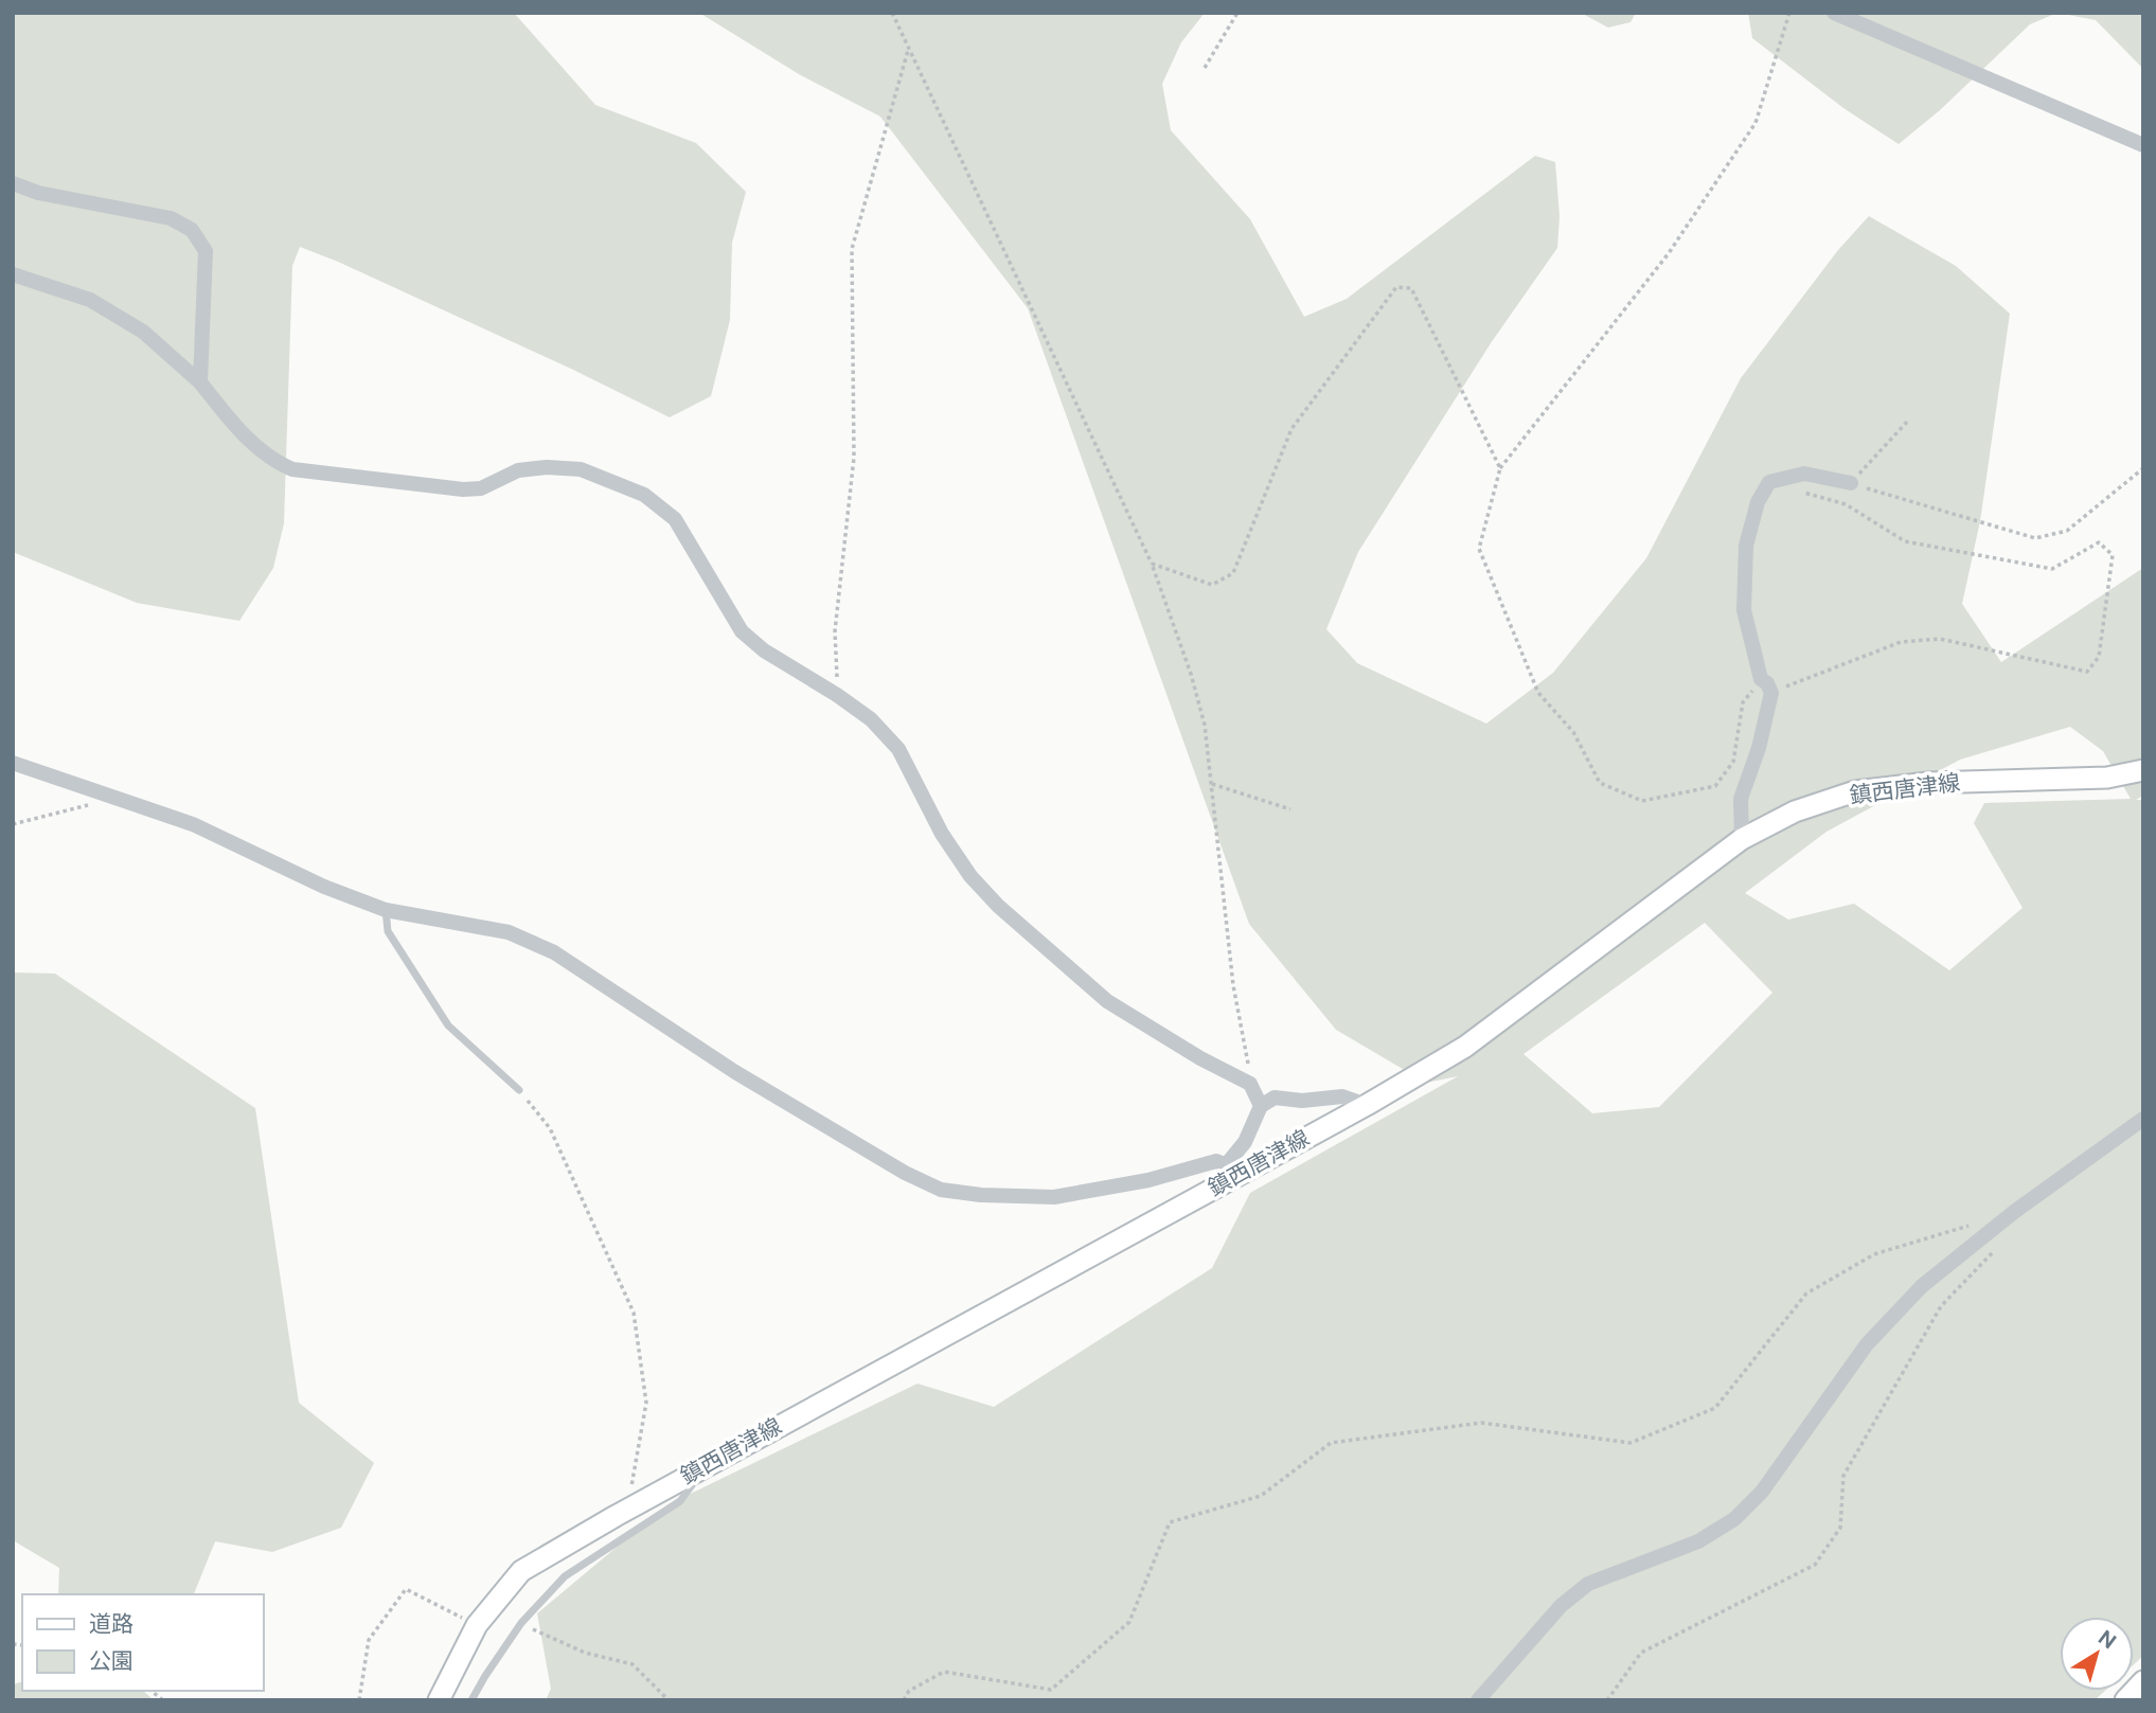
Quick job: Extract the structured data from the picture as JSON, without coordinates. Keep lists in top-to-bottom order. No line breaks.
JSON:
{"streets":{"main road":["鎮西唐津線"]},"legend":["道路","公園"],"north":"top right"}
